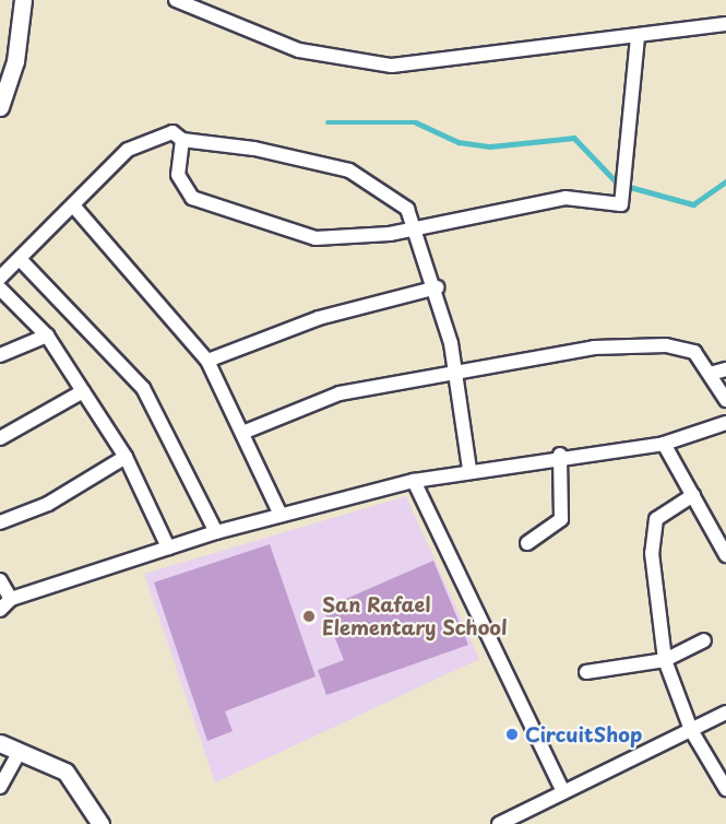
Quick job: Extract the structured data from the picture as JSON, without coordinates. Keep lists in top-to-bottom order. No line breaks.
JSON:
{"places":["San Rafael Elementary School","CircuitShop"]}
